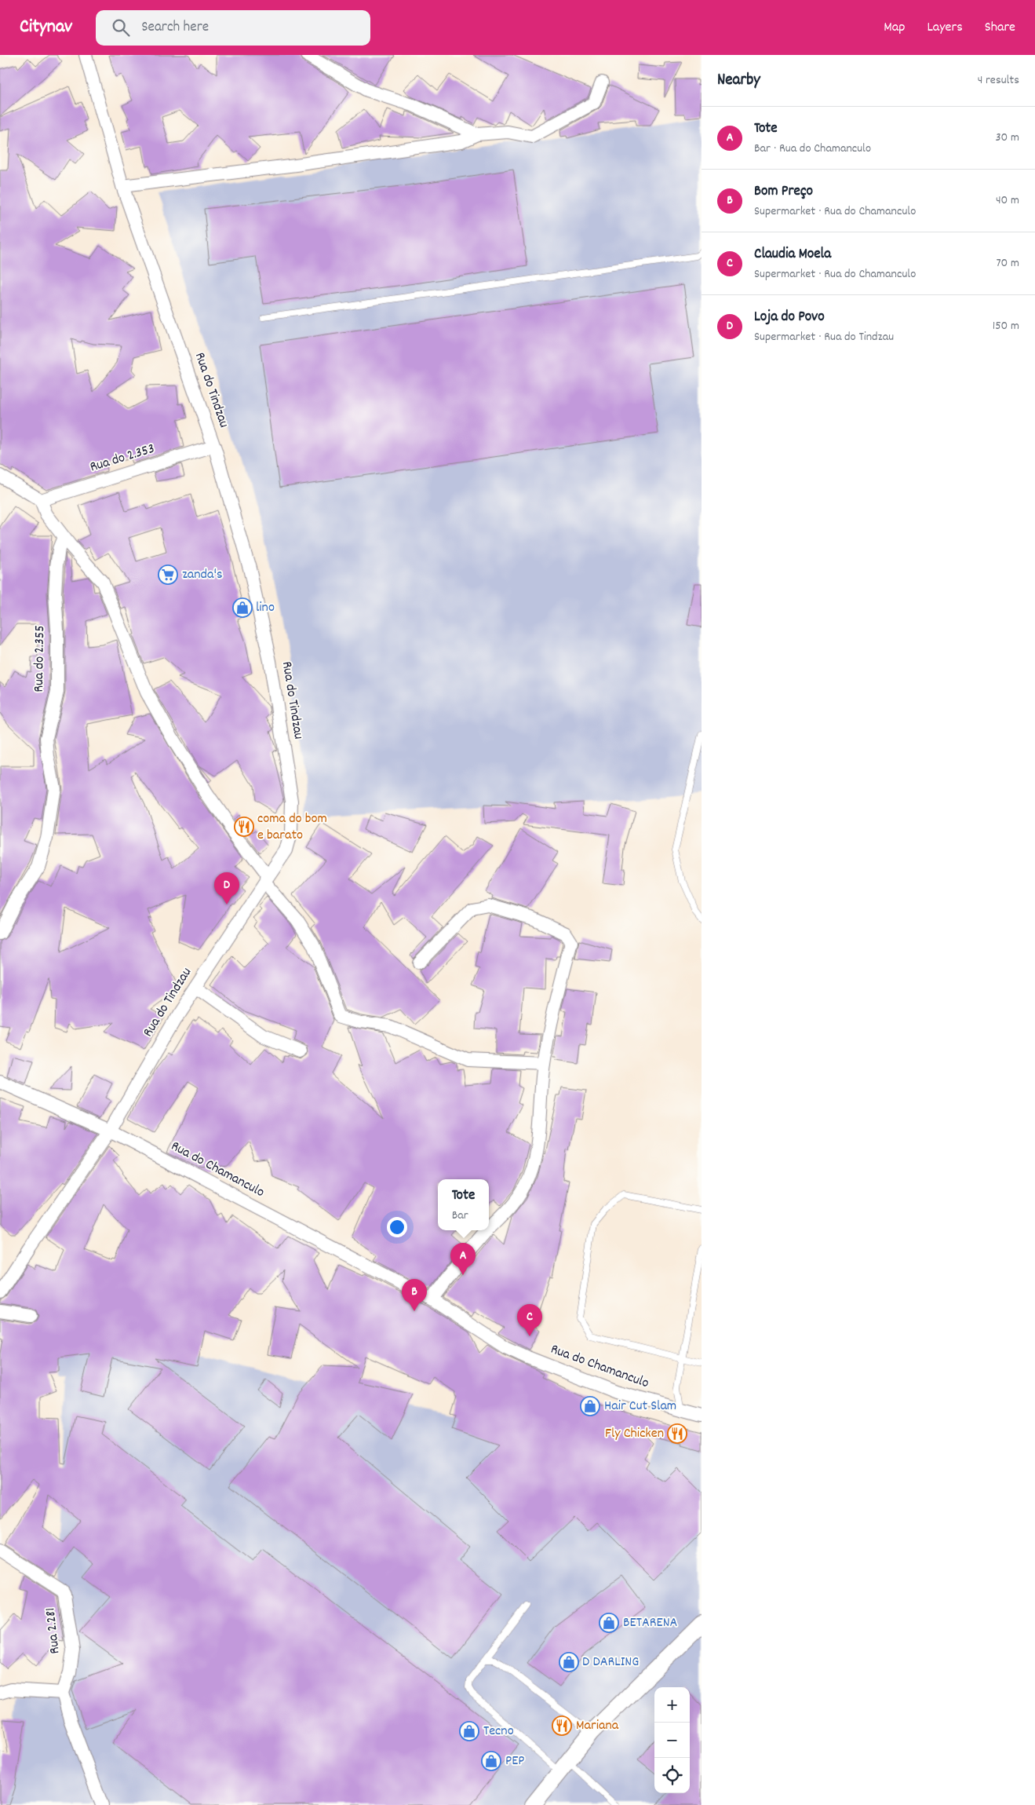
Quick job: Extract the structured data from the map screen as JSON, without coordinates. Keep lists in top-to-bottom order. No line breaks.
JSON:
{"streets":{"street":["Rua do Tindzau","Rua do 2.353","Rua do 2.355","Rua do Chamanculo","Rua 2.281"]},"crossings":[["Rua do Tindzau","Rua do 2.353"],["Rua do Tindzau","Rua do Chamanculo"]],"places":{"supermarket":["zanda's"],"shop":["lino","Hair Cut Slam","BETARENA","D DARLING","Tecno","PEP"],"restaurant":["coma do bom e barato","Fly Chicken","Mariana"]},"page":{"header":"Citynav","search":"Search here","nav":["Map","Layers","Share"],"heading":["Nearby","4 results"],"list":[{"mark":"A","name":"Tote","note":"Bar · Rua do Chamanculo","value":"30 m"},{"mark":"B","name":"Bom Preço","note":"Supermarket · Rua do Chamanculo","value":"40 m"},{"mark":"C","name":"Claudia Moela","note":"Supermarket · Rua do Chamanculo","value":"70 m"},{"mark":"D","name":"Loja do Povo","note":"Supermarket · Rua do Tindzau","value":"150 m"}],"pins":["D","A","B","C"],"popup":["Tote","Bar"],"map_buttons":["+","−"]}}
